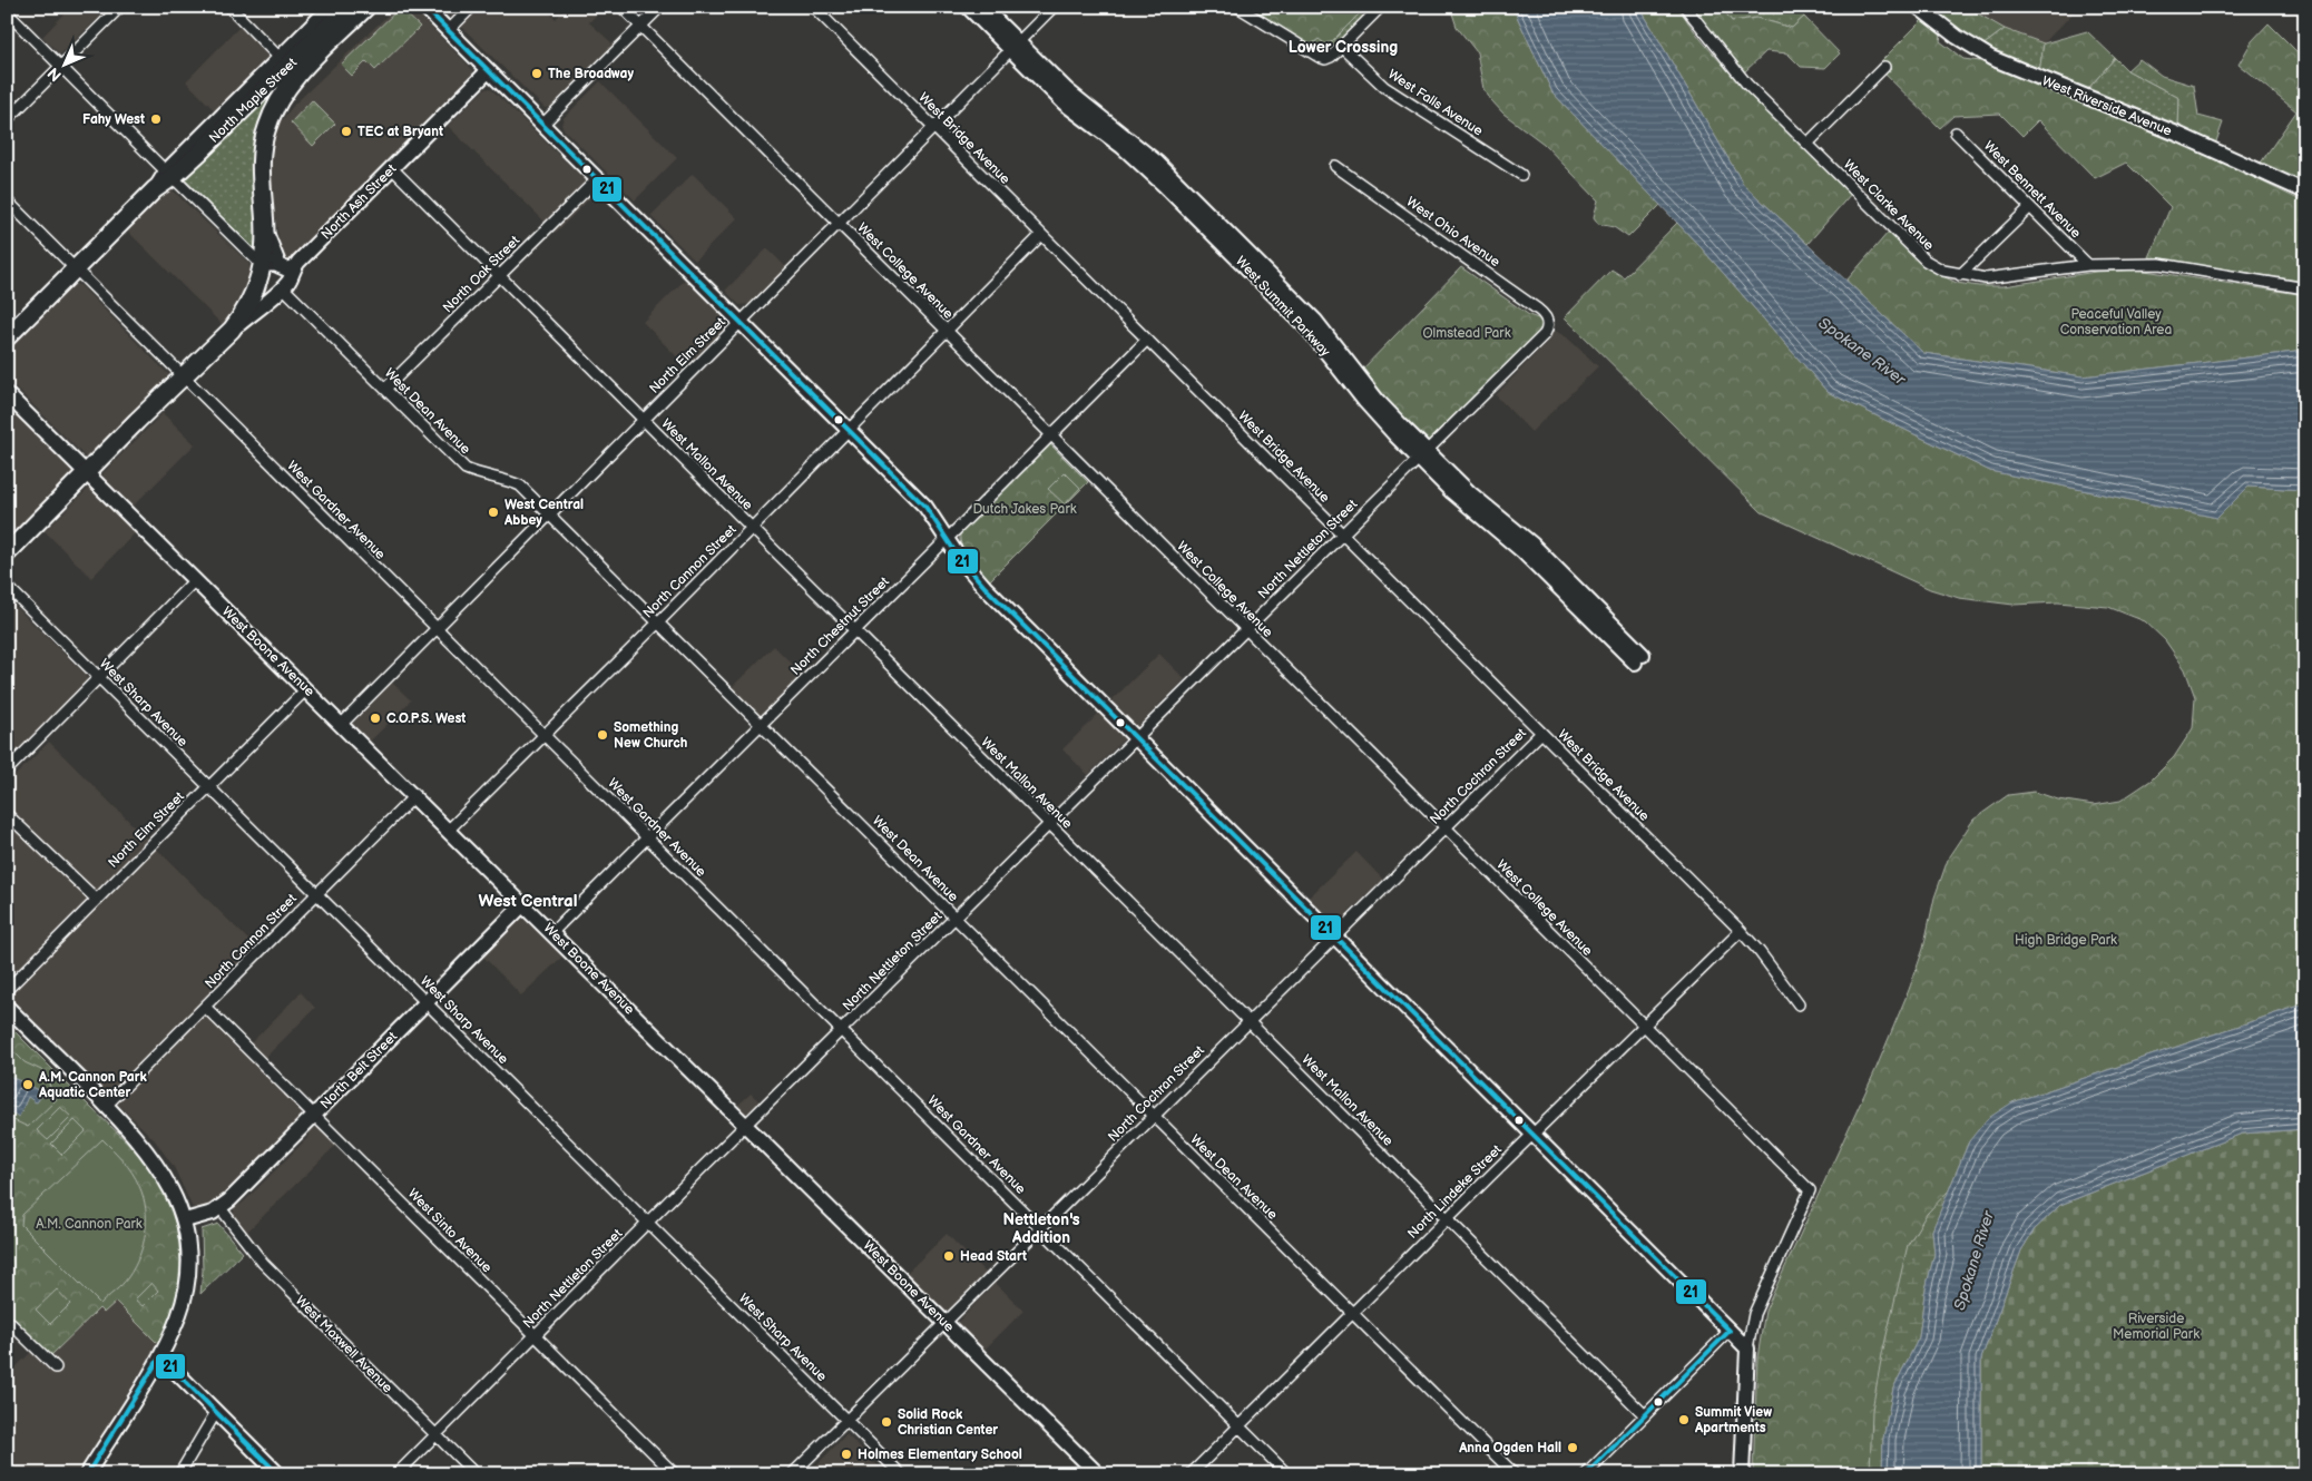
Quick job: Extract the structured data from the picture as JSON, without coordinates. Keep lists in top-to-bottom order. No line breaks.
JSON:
{"streets":{"main road":["North Maple Street","North Ash Street"],"street":["West Falls Avenue","West Riverside Avenue","West Bridge Avenue","West Bennett Avenue","West Clarke Avenue","West Ohio Avenue","West College Avenue","North Oak Street","West Summit Parkway","North Elm Street","West Dean Avenue","West Mallon Avenue","West Gardner Avenue","North Nettleton Street","North Cannon Street","North Chestnut Street","West Boone Avenue","West Sharp Avenue","North Cochran Street","North Belt Street","North Lindeke Street","West Sinto Avenue","West Maxwell Avenue"]},"crossings":[["North Maple Street","North Ash Street"],["North Maple Street","West Gardner Avenue"],["West Bridge Avenue","North Elm Street"],["West Bridge Avenue","North Nettleton Street"],["West Bridge Avenue","North Cannon Street"],["West Bridge Avenue","North Chestnut Street"],["West Bridge Avenue","North Cochran Street"],["West Bridge Avenue","North Lindeke Street"],["West Bennett Avenue","West Clarke Avenue"],["North Ash Street","West Dean Avenue"],["North Ash Street","West Mallon Avenue"],["North Ash Street","West Gardner Avenue"],["North Ash Street","West Boone Avenue"],["West Ohio Avenue","North Nettleton Street"],["West College Avenue","North Elm Street"],["West College Avenue","North Nettleton Street"],["West College Avenue","North Cannon Street"],["West College Avenue","North Chestnut Street"],["West College Avenue","North Cochran Street"],["West College Avenue","North Lindeke Street"],["North Oak Street","West Dean Avenue"],["North Oak Street","West Mallon Avenue"],["West Summit Parkway","North Elm Street"],["West Summit Parkway","North Nettleton Street"],["North Elm Street","West Dean Avenue"],["North Elm Street","West Mallon Avenue"],["North Elm Street","West Gardner Avenue"],["North Elm Street","West Boone Avenue"],["North Elm Street","West Sharp Avenue"],["West Dean Avenue","North Nettleton Street"],["West Dean Avenue","North Cannon Street"],["West Dean Avenue","North Chestnut Street"],["West Dean Avenue","North Cochran Street"],["West Dean Avenue","North Lindeke Street"],["West Mallon Avenue","North Nettleton Street"],["West Mallon Avenue","North Cannon Street"],["West Mallon Avenue","North Chestnut Street"],["West Mallon Avenue","North Cochran Street"],["West Mallon Avenue","North Lindeke Street"],["West Gardner Avenue","North Nettleton Street"],["West Gardner Avenue","North Cannon Street"],["West Gardner Avenue","North Chestnut Street"],["West Gardner Avenue","North Cochran Street"],["West Gardner Avenue","North Lindeke Street"],["North Nettleton Street","West Boone Avenue"],["North Nettleton Street","West Sharp Avenue"],["North Nettleton Street","West Sinto Avenue"],["North Nettleton Street","West Maxwell Avenue"],["North Cannon Street","West Boone Avenue"],["North Cannon Street","West Sharp Avenue"],["North Cannon Street","West Sinto Avenue"],["North Chestnut Street","West Boone Avenue"],["West Boone Avenue","North Cochran Street"],["West Boone Avenue","North Belt Street"],["West Sharp Avenue","North Cochran Street"],["West Sharp Avenue","North Belt Street"],["North Belt Street","West Sinto Avenue"],["North Belt Street","West Maxwell Avenue"]],"districts":["Lower Crossing","West Central","Nettleton's Addition"],"water":["Spokane River"],"parks":["Peaceful Valley Conservation Area","Olmstead Park","Dutch Jakes Park","High Bridge Park","A.M. Cannon Park","Riverside Memorial Park"],"places":["The Broadway","Fahy West","TEC at Bryant","West Central Abbey","C.O.P.S. West","Something New Church","A.M. Cannon Park Aquatic Center","Head Start","Summit View Apartments","Solid Rock Christian Center","Anna Ogden Hall","Holmes Elementary School"],"lines":["transit line 21"],"north":"bottom left"}
